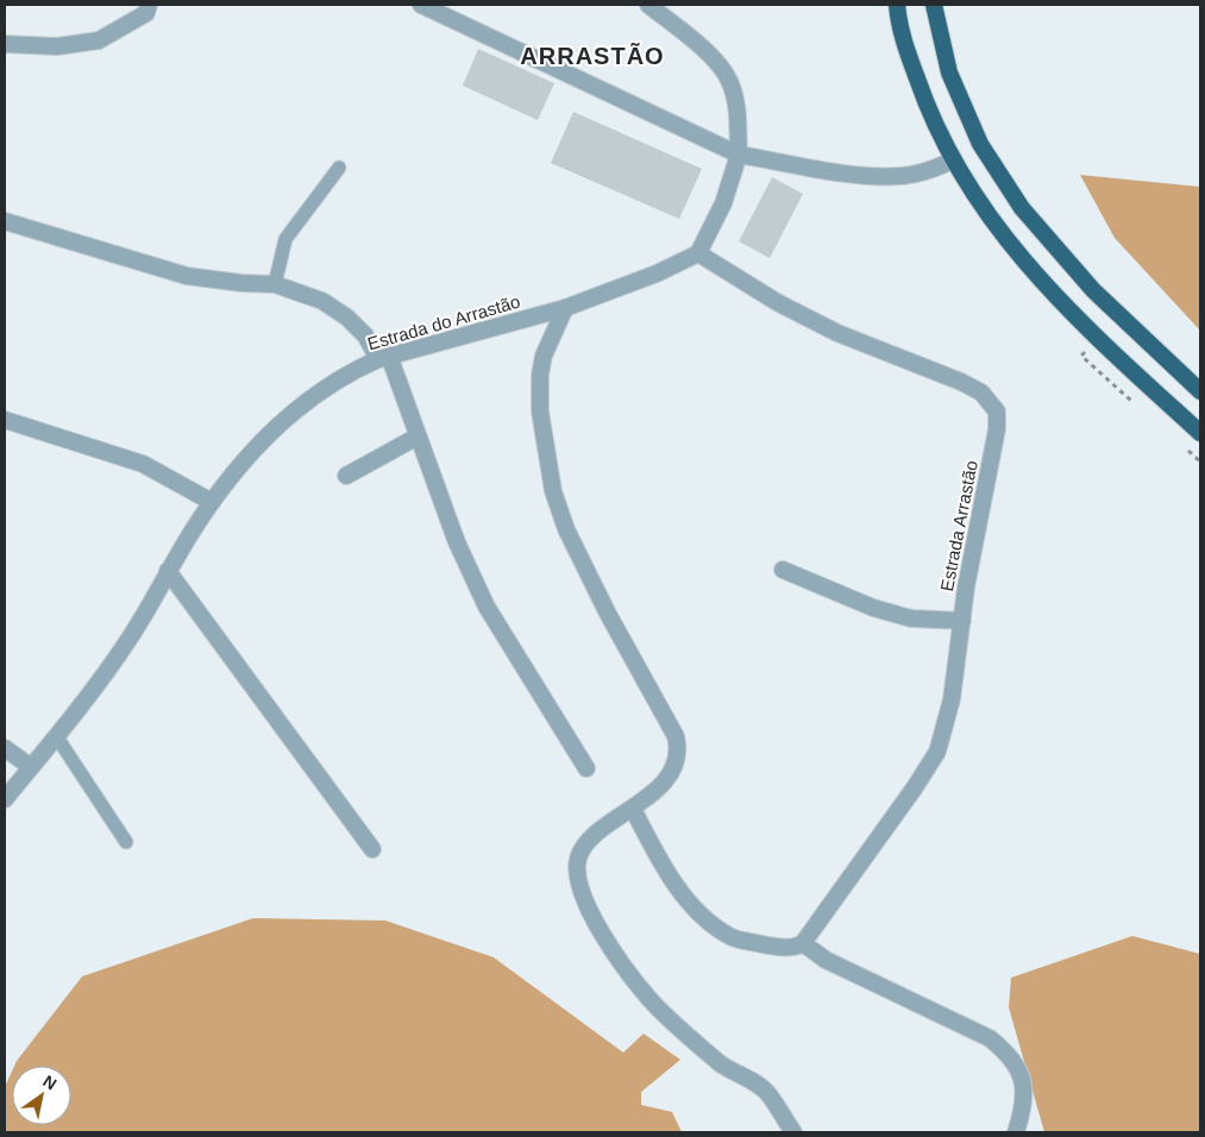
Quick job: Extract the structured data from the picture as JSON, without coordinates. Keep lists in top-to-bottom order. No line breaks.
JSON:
{"streets":{"street":["Estrada do Arrastão","Estrada Arrastão"]},"crossings":[["Estrada do Arrastão","Estrada Arrastão"]],"districts":["ARRASTÃO"],"north":"top right"}
